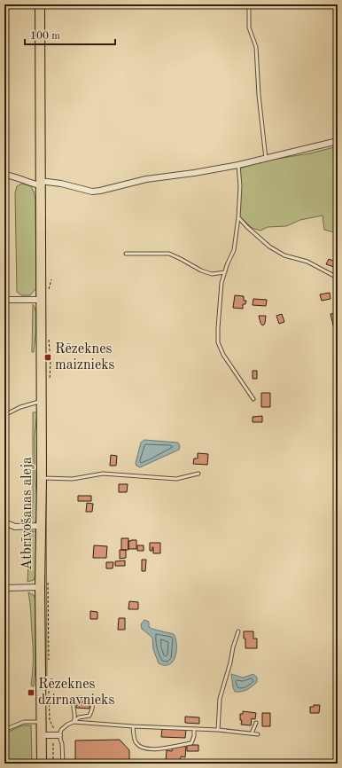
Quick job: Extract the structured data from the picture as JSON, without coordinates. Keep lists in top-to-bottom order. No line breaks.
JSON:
{"streets":{"main road":["Atbrīvošanas aleja"]},"places":{"transit":["Rēzeknes maiznieks","Rēzeknes dzirnavnieks"]},"scale_bar":"100 m"}
